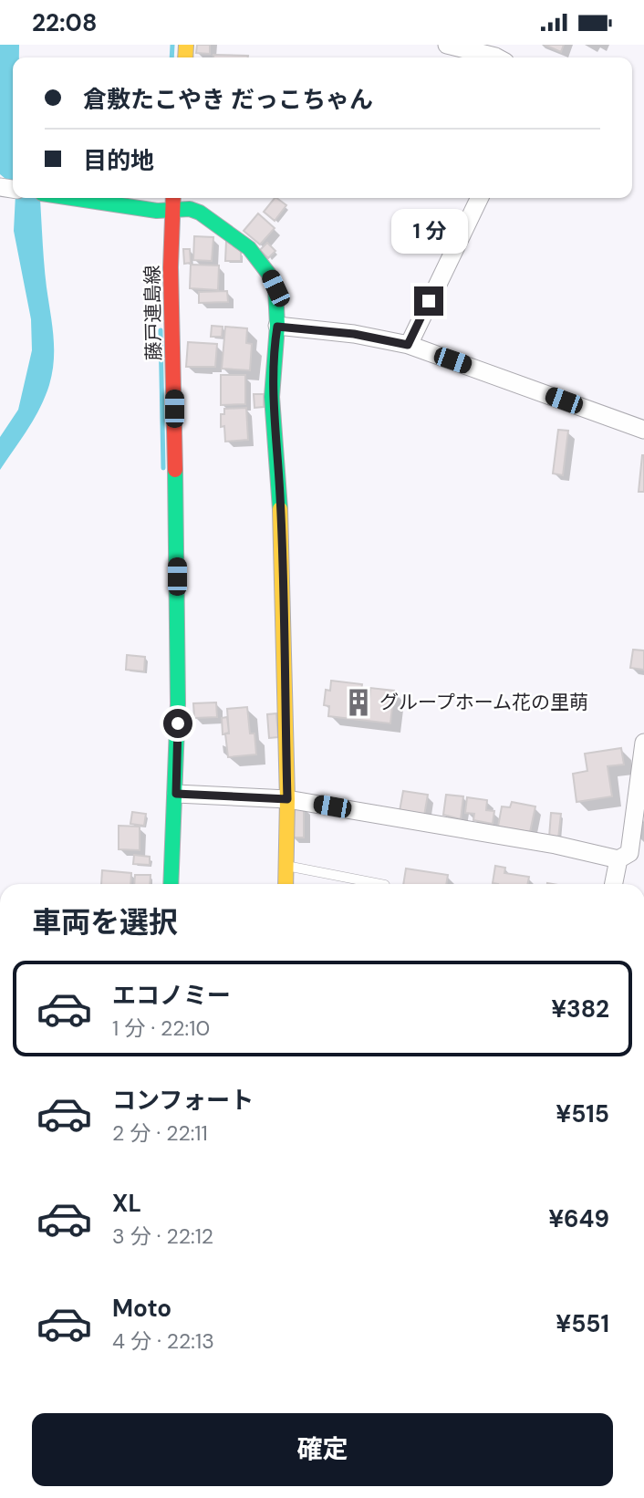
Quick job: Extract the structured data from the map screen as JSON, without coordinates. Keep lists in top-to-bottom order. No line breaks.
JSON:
{"streets":{"street":["藤戸連島線"]},"places":{"building":["グループホーム花の里萌"]},"page":{"status":"22:08","banner":["倉敷たこやき だっこちゃん","目的地"],"bubble":"1 分","heading":"車両を選択","list":[{"name":"エコノミー","note":"1 分 · 22:10","value":"¥382"},{"name":"コンフォート","note":"2 分 · 22:11","value":"¥515"},{"name":"XL","note":"3 分 · 22:12","value":"¥649"},{"name":"Moto","note":"4 分 · 22:13","value":"¥551"}],"buttons":"確定"}}
